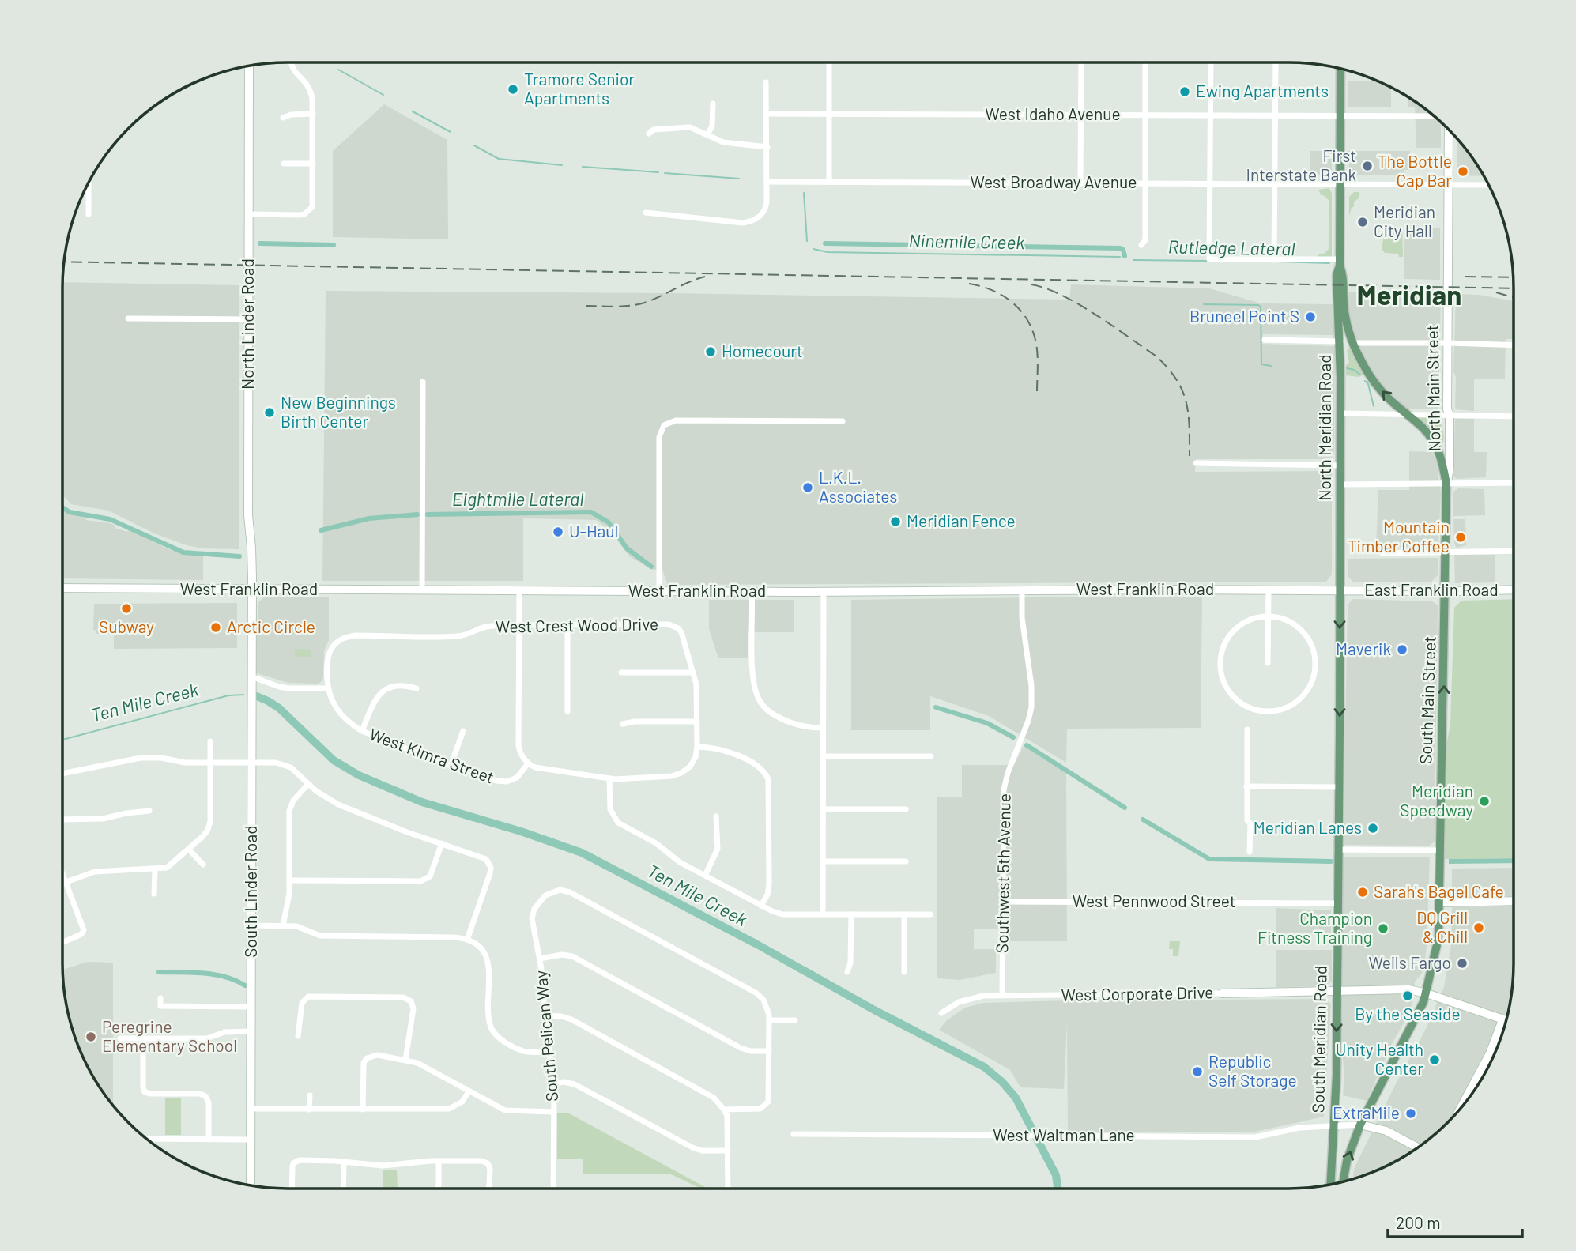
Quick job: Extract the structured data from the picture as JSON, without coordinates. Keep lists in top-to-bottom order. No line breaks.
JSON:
{"streets":{"main road":["North Linder Road","North Main Street","North Meridian Road","West Franklin Road","East Franklin Road","South Main Street","South Linder Road","West Corporate Drive","South Meridian Road"],"street":["West Idaho Avenue","West Broadway Avenue","West Crest Wood Drive","West Kimra Street","Southwest 5th Avenue","West Pennwood Street","South Pelican Way","West Waltman Lane"]},"crossings":[["West Idaho Avenue","North Meridian Road"],["West Broadway Avenue","North Main Street"],["West Broadway Avenue","North Meridian Road"],["North Linder Road","West Franklin Road"],["North Linder Road","South Linder Road"],["North Main Street","North Meridian Road"],["North Main Street","East Franklin Road"],["North Main Street","South Main Street"],["North Meridian Road","West Franklin Road"],["North Meridian Road","East Franklin Road"],["North Meridian Road","South Meridian Road"],["West Franklin Road","East Franklin Road"],["West Franklin Road","Southwest 5th Avenue"],["West Franklin Road","South Linder Road"],["West Franklin Road","South Meridian Road"],["East Franklin Road","South Main Street"],["East Franklin Road","South Meridian Road"],["West Crest Wood Drive","West Kimra Street"],["South Main Street","West Corporate Drive"],["South Main Street","West Waltman Lane"],["Southwest 5th Avenue","West Pennwood Street"],["Southwest 5th Avenue","West Corporate Drive"],["West Pennwood Street","South Meridian Road"],["West Corporate Drive","South Meridian Road"],["South Meridian Road","West Waltman Lane"]],"one_way":["South Main Street","South Meridian Road"],"districts":["Meridian"],"water":["Ninemile Creek","Rutledge Lateral","Eightmile Lateral","Ten Mile Creek"],"places":["Tramore Senior Apartments","Ewing Apartments","First Interstate Bank","The Bottle Cap Bar","Meridian City Hall","Bruneel Point S","Homecourt","New Beginnings Birth Center","L.K.L. Associates","Meridian Fence","U-Haul","Mountain Timber Coffee","Subway","Arctic Circle","Maverik","Meridian Speedway","Meridian Lanes","Sarah's Bagel Cafe","DQ Grill & Chill","Champion Fitness Training","Wells Fargo","By the Seaside","Peregrine Elementary School","Unity Health Center","Republic Self Storage","ExtraMile"],"scale_bar":"200 m"}
